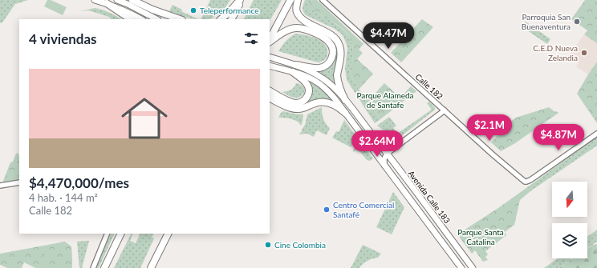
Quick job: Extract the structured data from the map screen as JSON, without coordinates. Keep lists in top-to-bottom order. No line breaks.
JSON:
{"streets":{"main road":["Avenida Calle 183"],"street":["Calle 182"]},"parks":["Parque Alameda de Santafe","Parque Santa Catalina"],"places":["Teleperformance","Parroquia San Buenaventura","C.E.D Nueva Zelandia","Centro Comercial Santafé","Cine Colombia"],"north":"bottom","page":{"heading":"4 viviendas","price":["$4.47M","$2.1M","$4.87M","$2.64M"],"list":[{"name":"$4,470,000/mes","note":"4 hab. · 144 m² · Calle 182"}]}}
